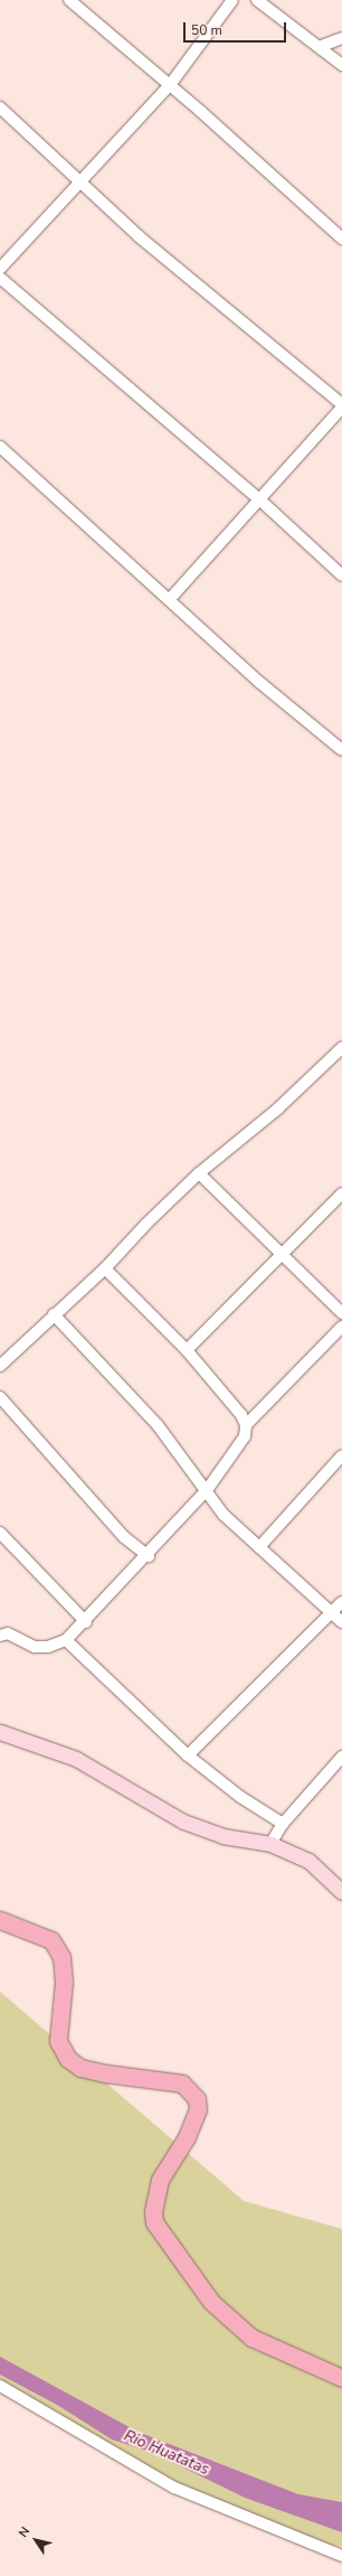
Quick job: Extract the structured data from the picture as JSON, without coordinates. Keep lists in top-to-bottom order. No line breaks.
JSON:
{"water":["Rio Huatatas"],"scale_bar":"50 m","north":"top left"}
